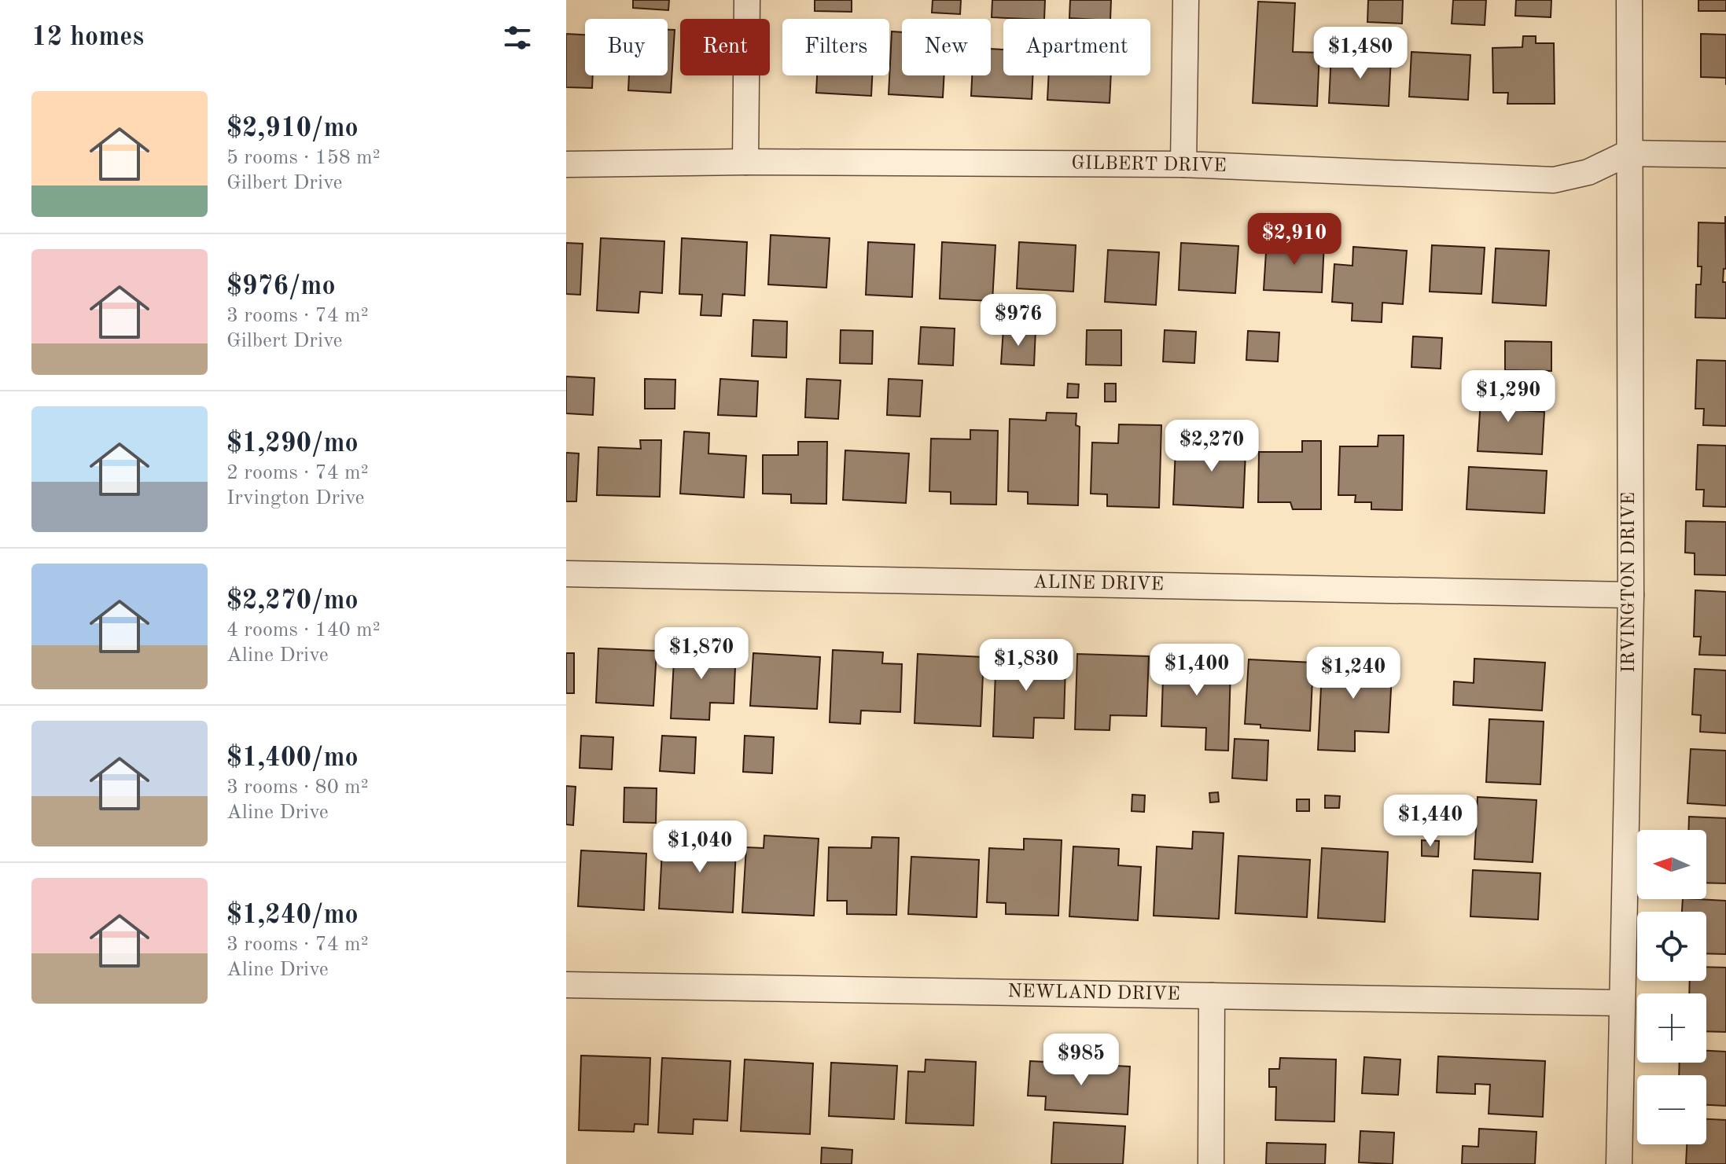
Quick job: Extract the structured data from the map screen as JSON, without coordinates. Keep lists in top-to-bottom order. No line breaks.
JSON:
{"streets":{"street":["GILBERT DRIVE","IRVINGTON DRIVE","ALINE DRIVE","NEWLAND DRIVE"]},"crossings":[["GILBERT DRIVE","IRVINGTON DRIVE"],["IRVINGTON DRIVE","ALINE DRIVE"],["IRVINGTON DRIVE","NEWLAND DRIVE"]],"north":"left","page":{"heading":"12 homes","chip":["Buy","Rent","Filters","New","Apartment"],"price":["$1,480","$2,910","$976","$1,290","$2,270","$1,870","$1,830","$1,400","$1,240","$1,440","$1,040","$985"],"list":[{"name":"$2,910/mo","note":"5 rooms · 158 m² · Gilbert Drive"},{"name":"$976/mo","note":"3 rooms · 74 m² · Gilbert Drive"},{"name":"$1,290/mo","note":"2 rooms · 74 m² · Irvington Drive"},{"name":"$2,270/mo","note":"4 rooms · 140 m² · Aline Drive"},{"name":"$1,400/mo","note":"3 rooms · 80 m² · Aline Drive"},{"name":"$1,240/mo","note":"3 rooms · 74 m² · Aline Drive"}],"map_buttons":["+","−"]}}
